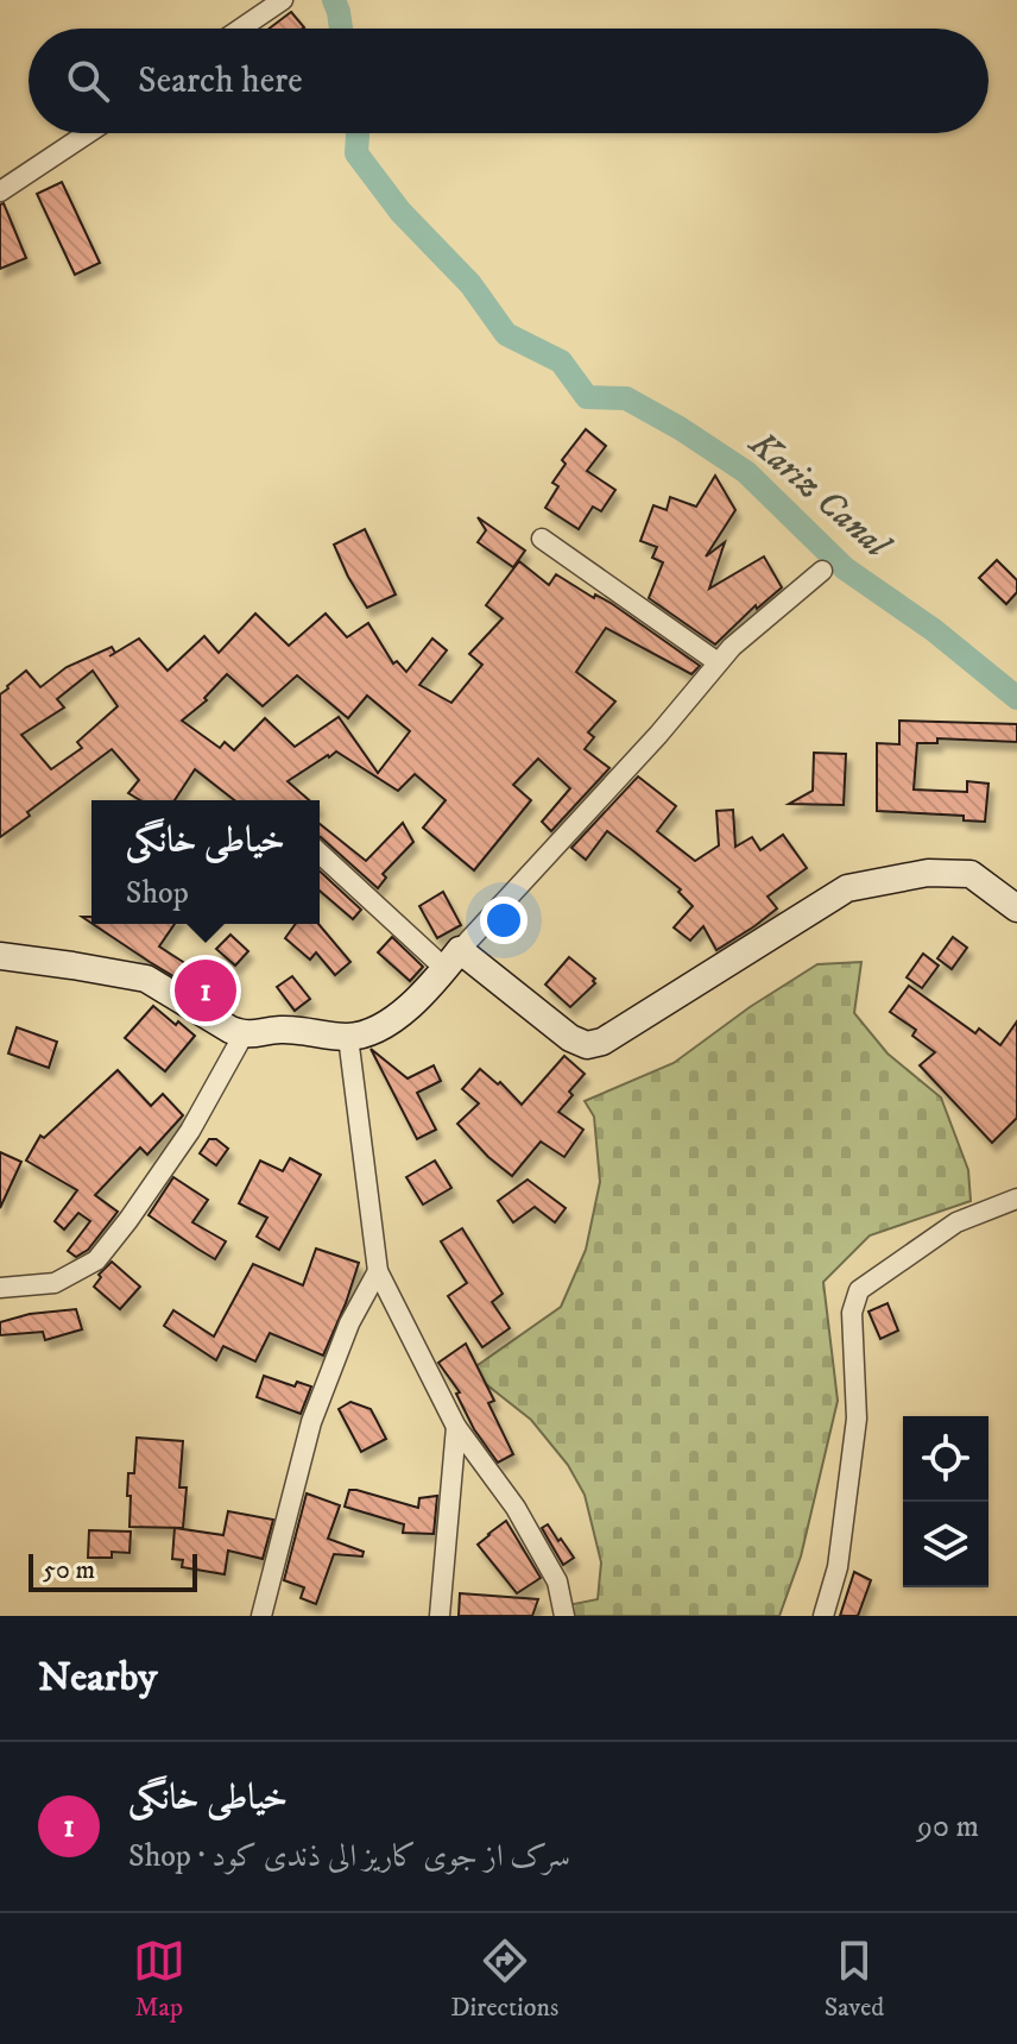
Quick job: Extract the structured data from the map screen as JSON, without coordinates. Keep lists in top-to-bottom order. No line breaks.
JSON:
{"water":["Kariz Canal"],"scale_bar":"50 m","page":{"search":"Search here","popup":["خیاطی خانگی","Shop"],"pins":"1","scale":"50 m","heading":"Nearby","list":[{"mark":"1","name":"خیاطی خانگی","note":"Shop · سرک از جوی کاریز الی ذندی کود","value":"90 m"}],"nav":["Map","Directions","Saved"]}}
